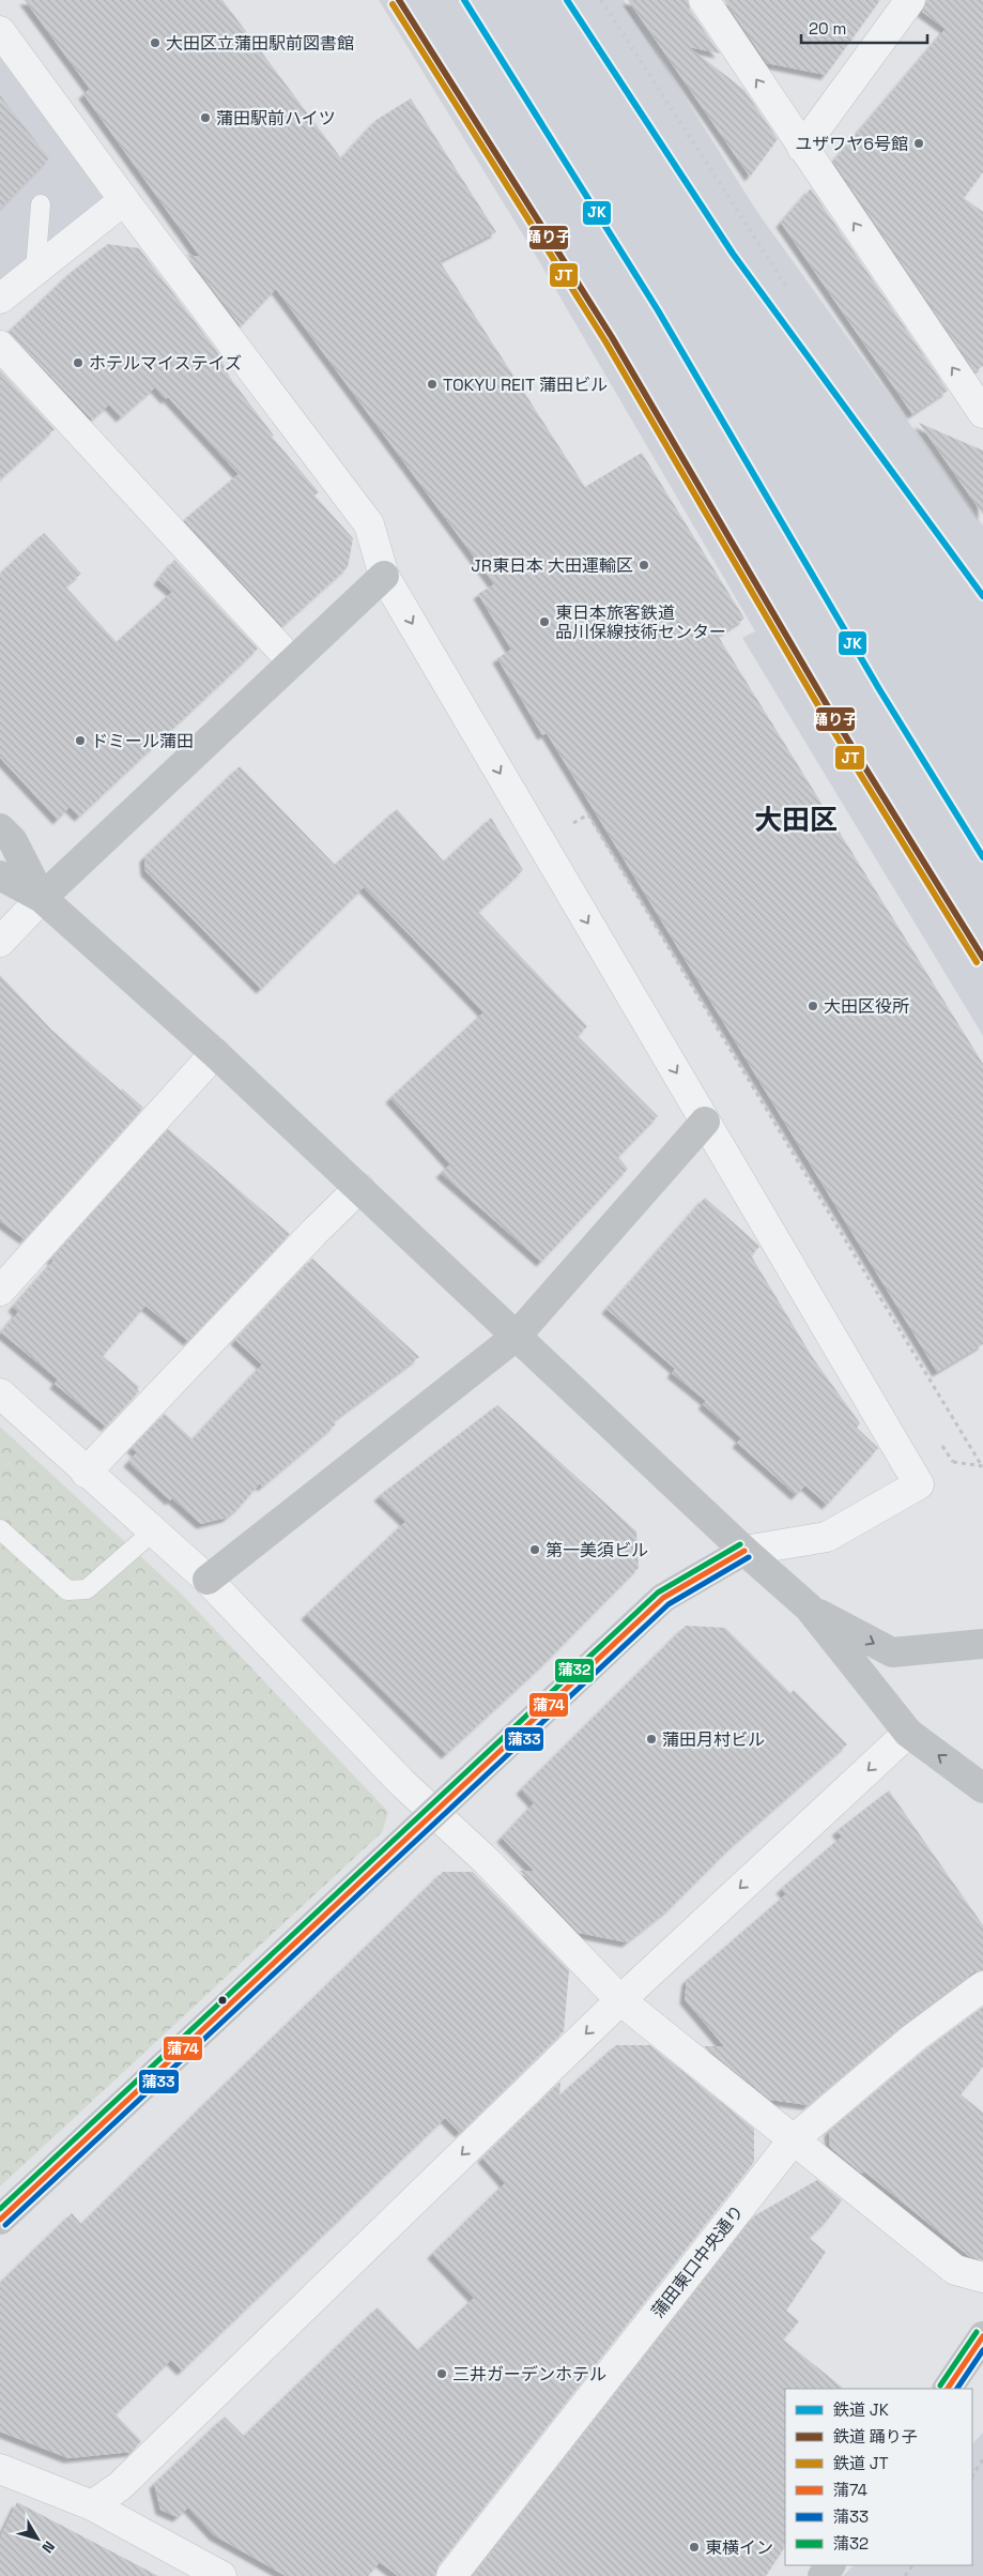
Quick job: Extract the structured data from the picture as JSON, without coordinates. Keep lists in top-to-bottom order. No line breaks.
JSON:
{"streets":{"street":["蒲田東口中央通り"]},"districts":["大田区"],"places":["大田区立蒲田駅前図書館","蒲田駅前ハイツ","ユザワヤ6号館","ホテルマイステイズ","TOKYU REIT 蒲田ビル","JR東日本 大田運輸区","東日本旅客鉄道 品川保線技術センター","ドミール蒲田","大田区役所","第一美須ビル","蒲田月村ビル","三井ガーデンホテル","東横イン"],"lines":["rail line JK","rail line 踊り子","rail line JT","transit line 蒲32","transit line 蒲74","transit line 蒲33"],"legend":["鉄道 JK","鉄道 踊り子","鉄道 JT","蒲74","蒲33","蒲32"],"scale_bar":"20 m","north":"bottom right"}
